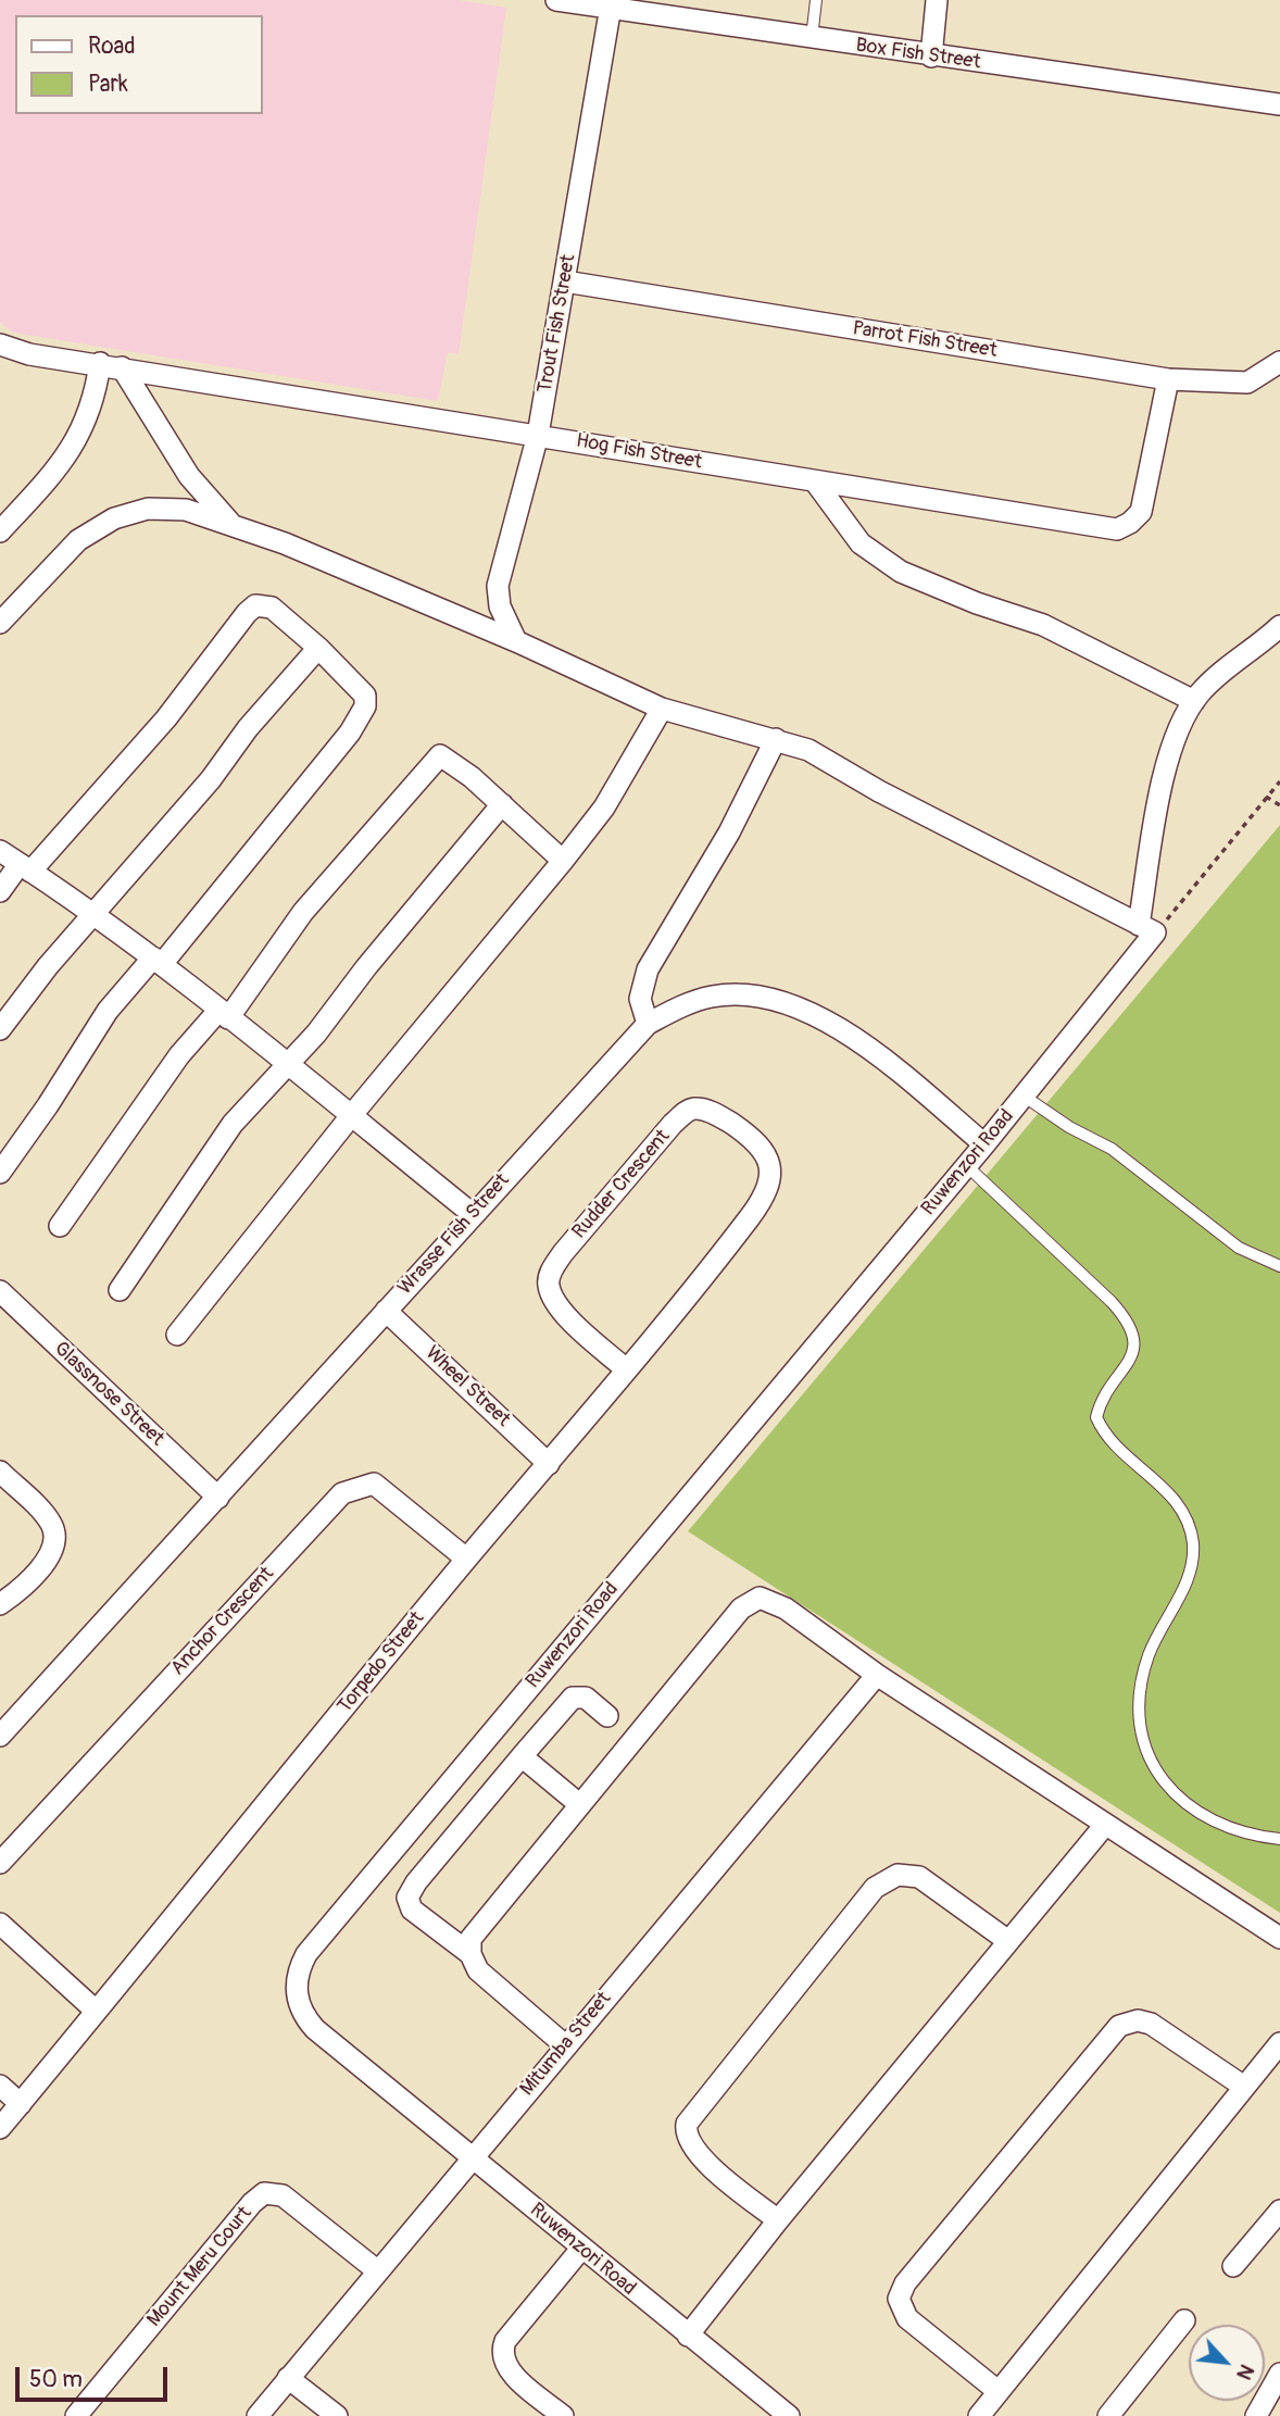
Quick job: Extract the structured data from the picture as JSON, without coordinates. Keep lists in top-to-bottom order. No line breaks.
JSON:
{"streets":{"street":["Box Fish Street","Trout Fish Street","Parrot Fish Street","Hog Fish Street","Ruwenzori Road","Rudder Crescent","Wrasse Fish Street","Wheel Street","Glassnose Street","Anchor Crescent","Torpedo Street","Mitumba Street","Mount Meru Court"]},"crossings":[["Box Fish Street","Trout Fish Street"],["Trout Fish Street","Parrot Fish Street"],["Trout Fish Street","Hog Fish Street"],["Parrot Fish Street","Hog Fish Street"],["Ruwenzori Road","Wrasse Fish Street"],["Ruwenzori Road","Mitumba Street"],["Rudder Crescent","Torpedo Street"],["Wrasse Fish Street","Wheel Street"],["Wrasse Fish Street","Glassnose Street"],["Wheel Street","Torpedo Street"],["Anchor Crescent","Torpedo Street"],["Mitumba Street","Mount Meru Court"]],"legend":["Road","Park"],"scale_bar":"50 m","north":"bottom right"}
